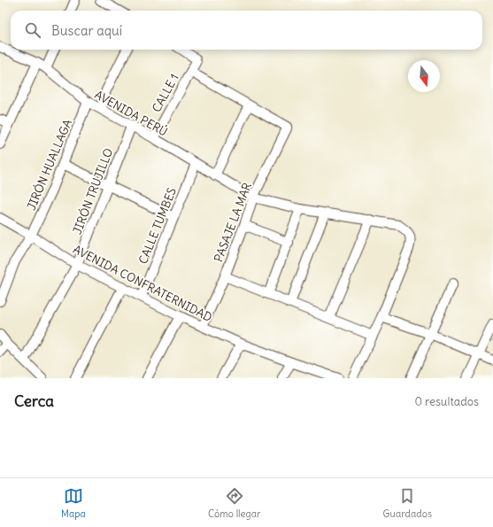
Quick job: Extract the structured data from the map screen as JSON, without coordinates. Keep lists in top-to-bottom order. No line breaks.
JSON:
{"streets":{"street":["CALLE 1","AVENIDA PERÚ","JIRÓN HUALLAGA","JIRÓN TRUJILLO","PASAJE LA MAR","CALLE TUMBES","AVENIDA CONFRATERNIDAD"]},"crossings":[["CALLE 1","AVENIDA PERÚ"],["AVENIDA PERÚ","JIRÓN HUALLAGA"],["AVENIDA PERÚ","JIRÓN TRUJILLO"],["AVENIDA PERÚ","PASAJE LA MAR"],["AVENIDA PERÚ","CALLE TUMBES"],["JIRÓN HUALLAGA","AVENIDA CONFRATERNIDAD"],["JIRÓN TRUJILLO","AVENIDA CONFRATERNIDAD"],["PASAJE LA MAR","AVENIDA CONFRATERNIDAD"],["CALLE TUMBES","AVENIDA CONFRATERNIDAD"]],"north":"bottom","page":{"search":"Buscar aquí","heading":["Cerca","0 resultados"],"nav":["Mapa","Cómo llegar","Guardados"]}}
